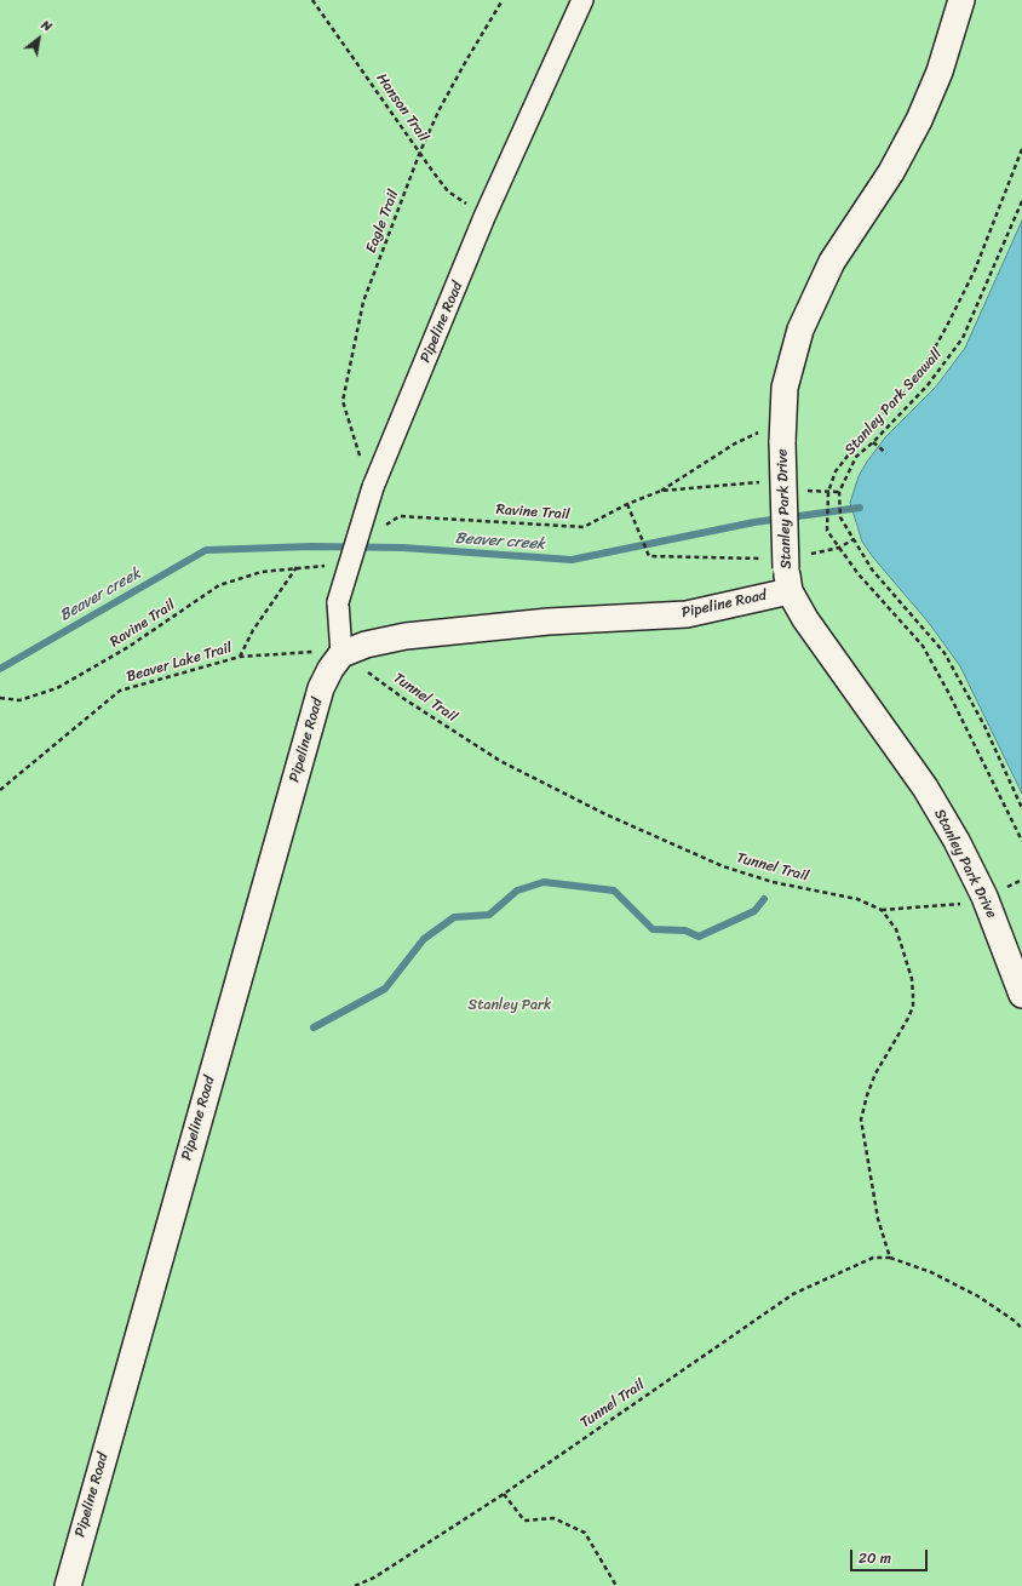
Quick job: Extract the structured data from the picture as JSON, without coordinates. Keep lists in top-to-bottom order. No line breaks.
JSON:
{"streets":{"street":["Pipeline Road","Stanley Park Drive"],"path":["Hanson Trail","Eagle Trail","Stanley Park Seawall","Ravine Trail","Beaver Lake Trail","Tunnel Trail"]},"crossings":[["Hanson Trail","Eagle Trail"],["Hanson Trail","Pipeline Road"],["Pipeline Road","Stanley Park Drive"],["Pipeline Road","Beaver Lake Trail"],["Pipeline Road","Tunnel Trail"],["Beaver Lake Trail","Tunnel Trail"]],"water":["Beaver creek"],"parks":["Stanley Park"],"scale_bar":"20 m","north":"top right"}
